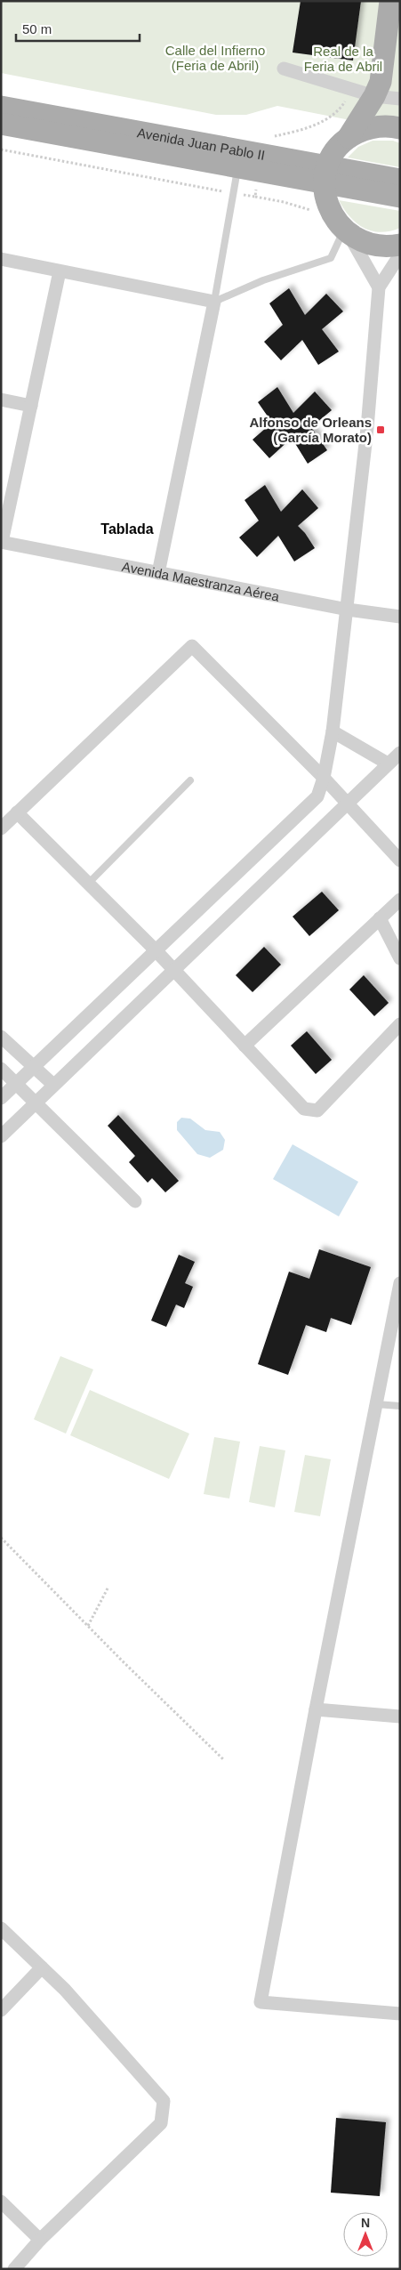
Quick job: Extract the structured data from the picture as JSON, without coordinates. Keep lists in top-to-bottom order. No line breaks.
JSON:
{"streets":{"main road":["Avenida Juan Pablo II"],"street":["Avenida Maestranza Aérea"]},"districts":["Tablada"],"parks":["Calle del Infierno (Feria de Abril)","Real de la Feria de Abril"],"places":{"transit":["Alfonso de Orleans (García Morato)"]},"scale_bar":"50 m","north":"top"}
